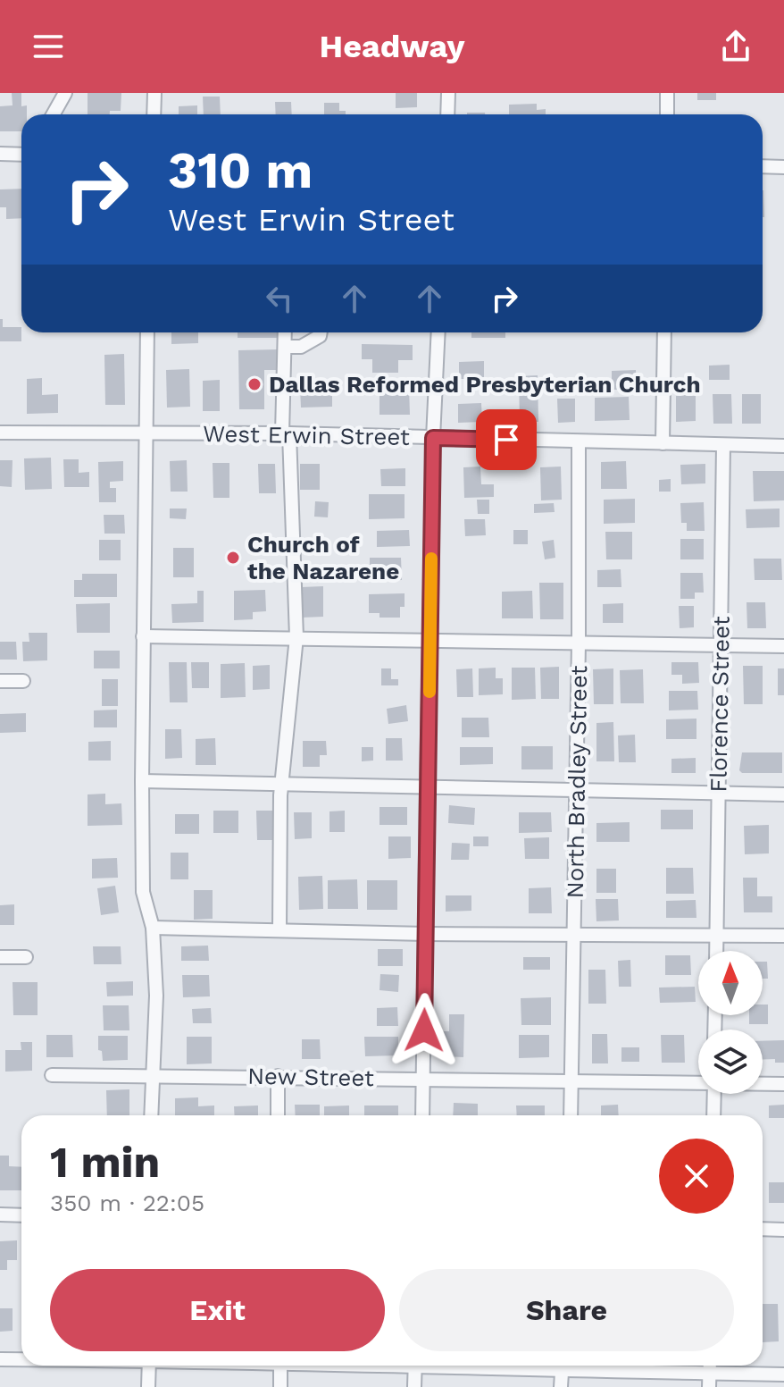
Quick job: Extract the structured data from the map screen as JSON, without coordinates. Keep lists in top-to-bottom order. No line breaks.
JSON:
{"streets":{"street":["West Erwin Street","Florence Street","North Bradley Street","New Street"]},"crossings":[["West Erwin Street","Florence Street"],["West Erwin Street","North Bradley Street"],["North Bradley Street","New Street"]],"places":["Dallas Reformed Presbyterian Church","Church of the Nazarene"],"north":"top","page":{"header":"Headway","turn":["310 m","West Erwin Street"],"heading":["1 min","350 m · 22:05"],"buttons":["Exit","Share"]}}
